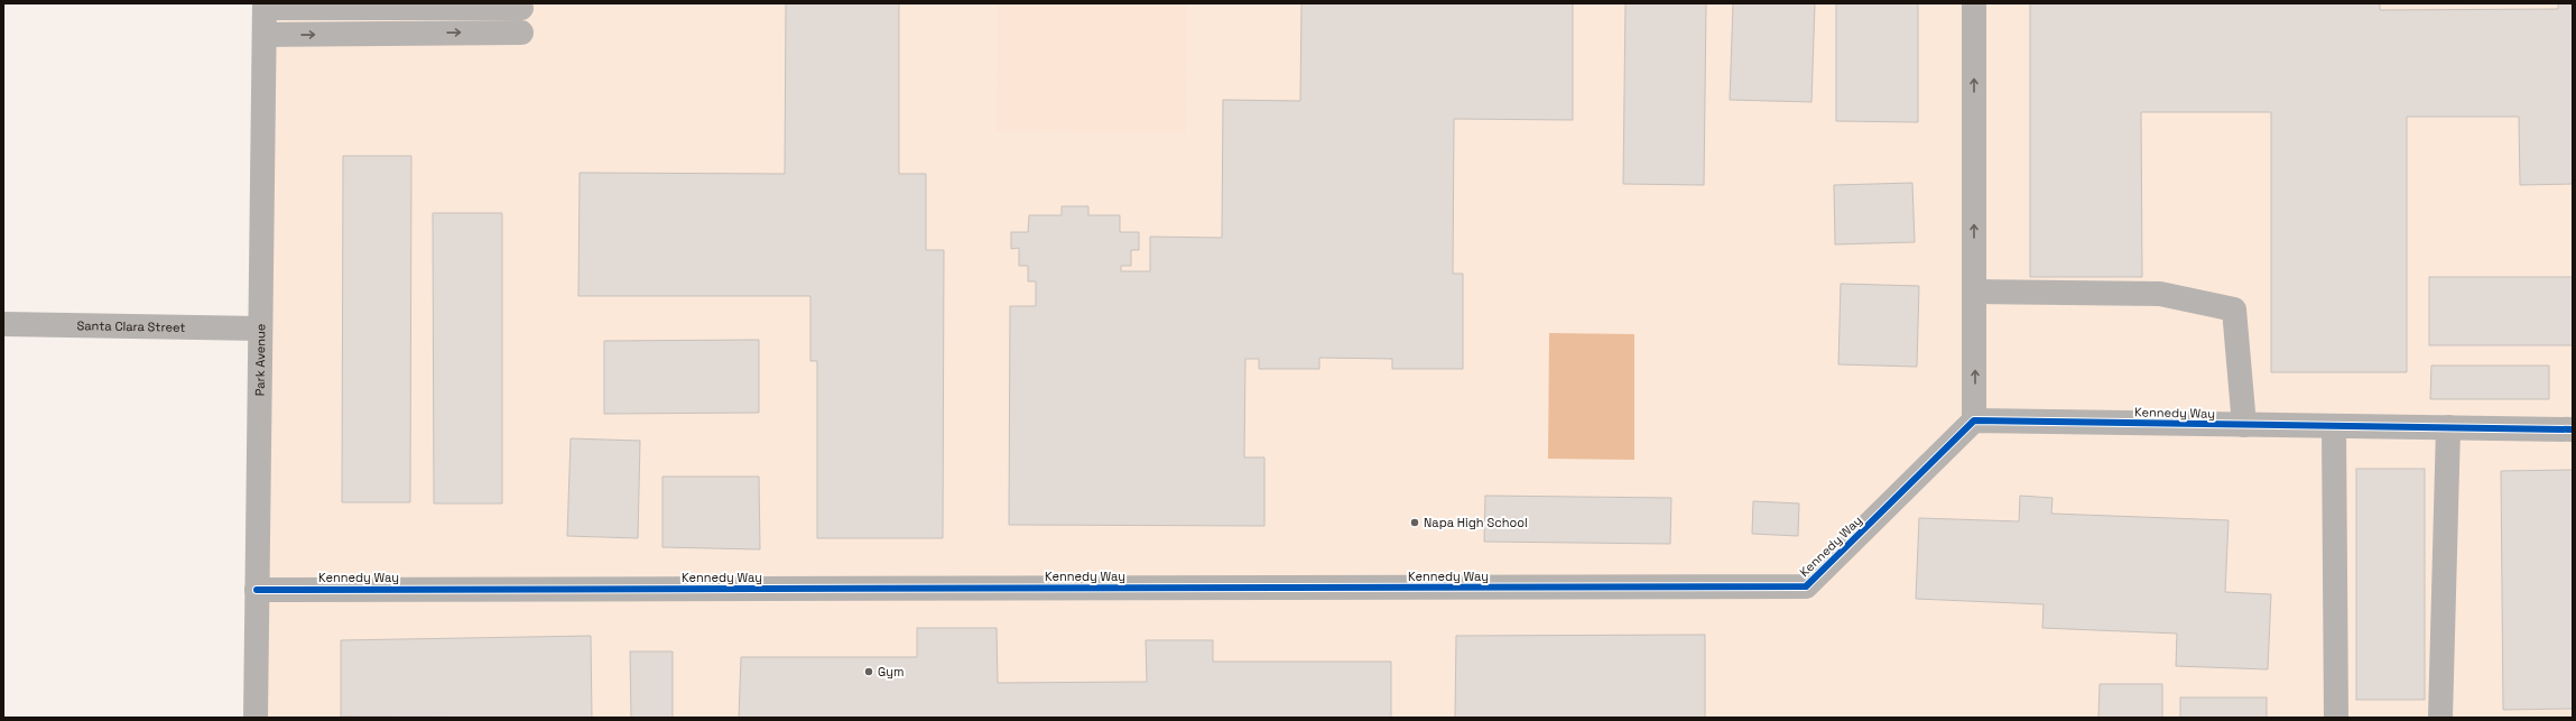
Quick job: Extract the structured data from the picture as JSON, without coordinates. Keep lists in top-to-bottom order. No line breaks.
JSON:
{"streets":{"street":["Santa Clara Street","Park Avenue","Kennedy Way"]},"crossings":[["Santa Clara Street","Park Avenue"],["Park Avenue","Kennedy Way"]],"places":["Napa High School","Gym"]}
